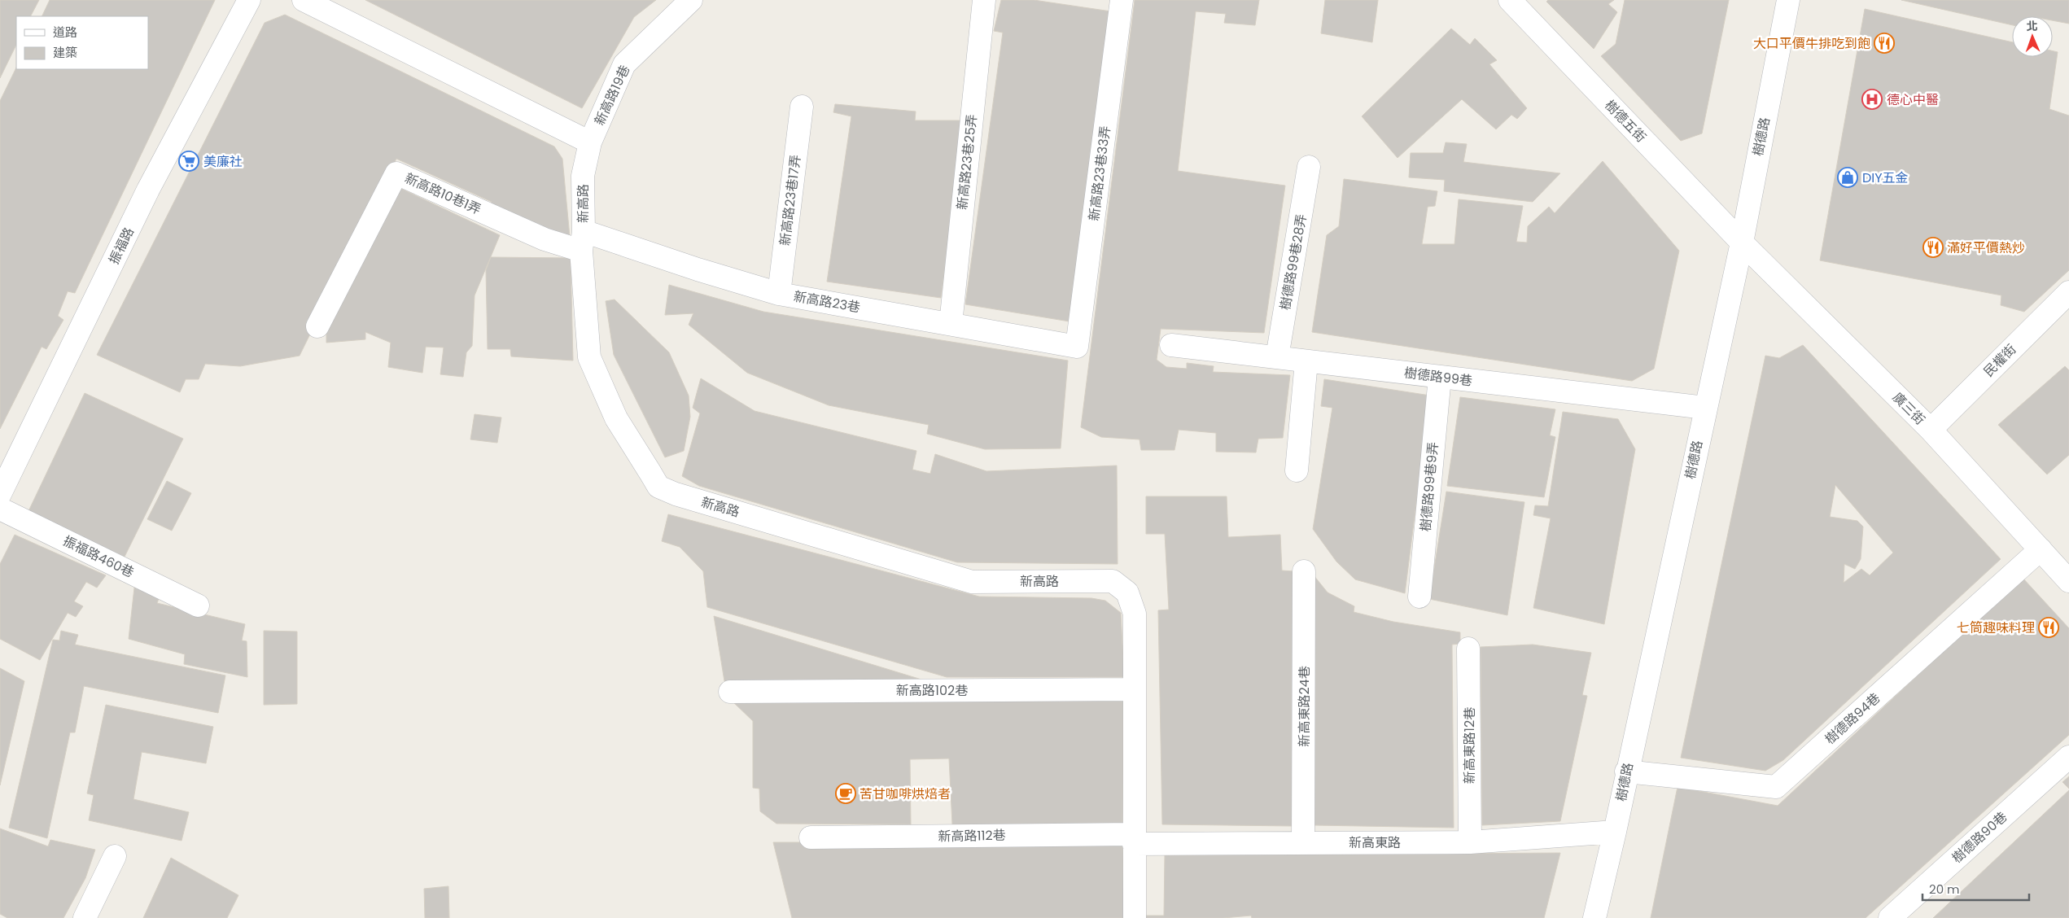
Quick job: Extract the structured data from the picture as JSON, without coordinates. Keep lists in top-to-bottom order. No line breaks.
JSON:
{"streets":{"street":["新高路19巷","樹德五街","樹德路","新高路23巷25弄","新高路23巷33弄","新高路10巷1弄","新高路23巷17弄","新高路","振福路","樹德路99巷28弄","新高路23巷","民權街","樹德路99巷","廣三街","樹德路99巷9弄","振福路460巷","新高路102巷","新高東路24巷","樹德路94巷","新高東路12巷","新高路112巷","樹德路90巷","新高東路"]},"crossings":[["新高路19巷","新高路"],["樹德五街","樹德路"],["樹德五街","廣三街"],["樹德路","樹德路99巷"],["樹德路","廣三街"],["樹德路","樹德路94巷"],["樹德路","新高東路"],["新高路23巷25弄","新高路23巷"],["新高路23巷33弄","新高路23巷"],["新高路10巷1弄","新高路"],["新高路10巷1弄","新高路23巷"],["新高路23巷17弄","新高路23巷"],["新高路","新高路23巷"],["新高路","新高路102巷"],["新高路","新高路112巷"],["新高路","新高東路"],["樹德路99巷28弄","樹德路99巷"],["民權街","廣三街"],["樹德路99巷","樹德路99巷9弄"],["廣三街","樹德路94巷"],["新高東路24巷","新高東路"],["新高東路12巷","新高東路"],["新高路112巷","新高東路"]],"places":{"restaurant":["大口平價牛排吃到飽","滿好平價熱炒","七筒趣味料理"],"hospital":["德心中醫"],"supermarket":["美廉社"],"shop":["DIY五金"],"cafe":["苦甘咖啡烘焙者"]},"legend":["道路","建築"],"scale_bar":"20 m","north":"top"}
